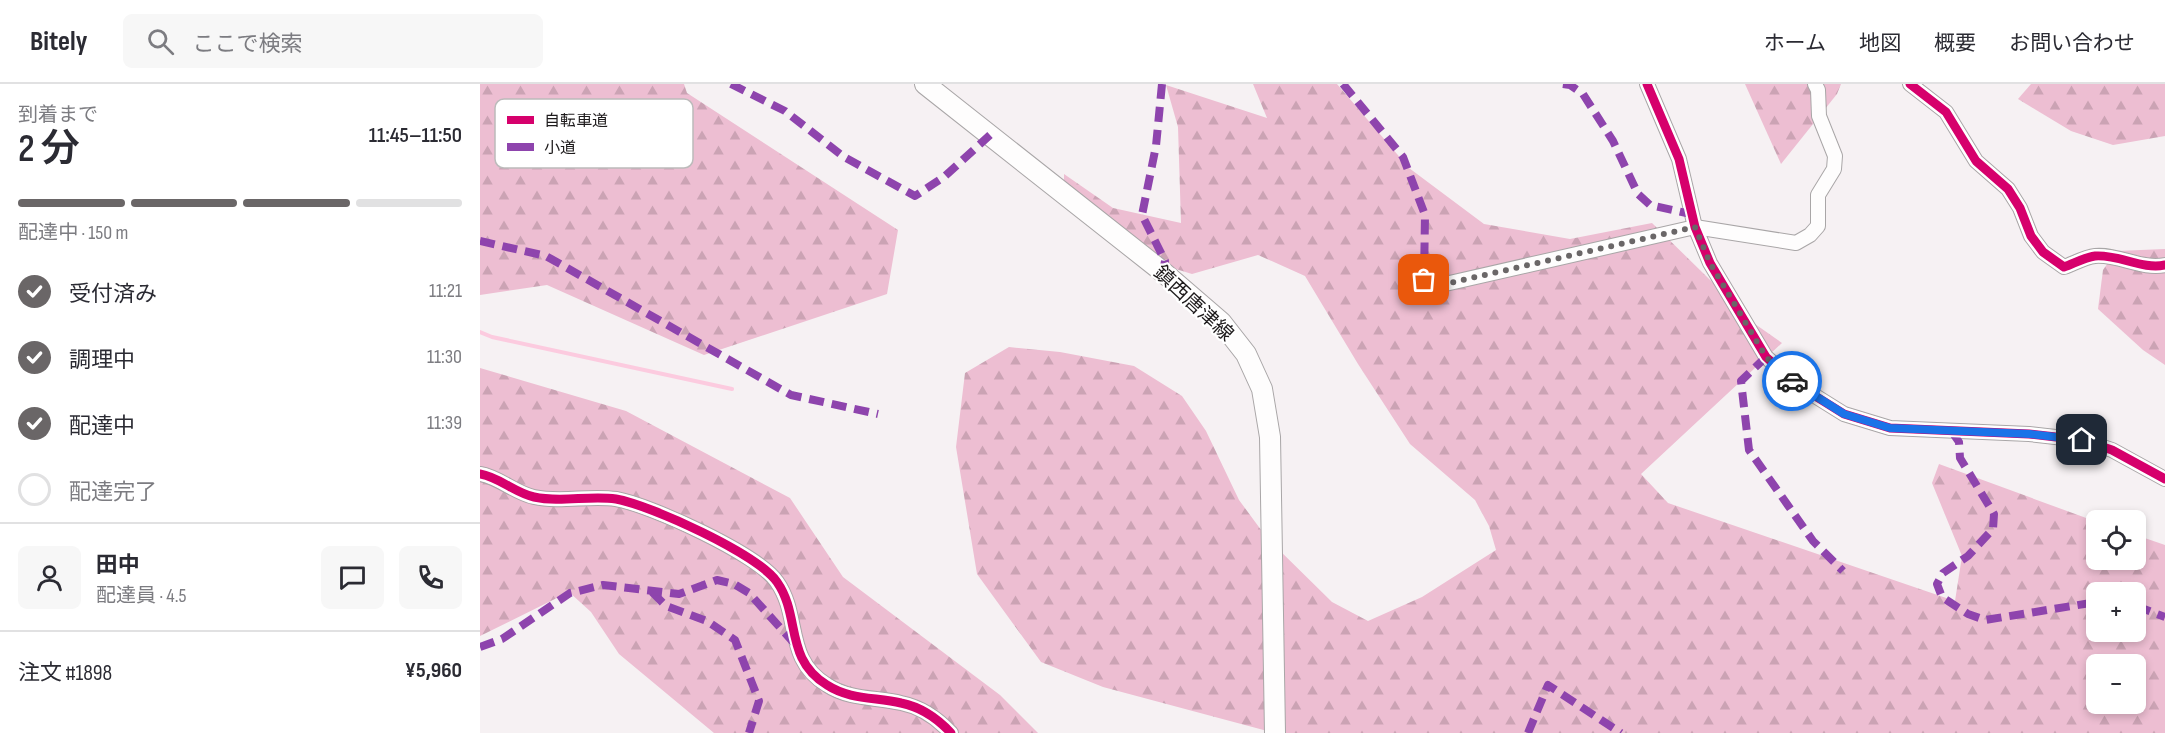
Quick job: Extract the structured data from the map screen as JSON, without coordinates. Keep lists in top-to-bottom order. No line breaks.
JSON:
{"streets":{"main road":["鎮西唐津線"]},"legend":["自転車道","小道"],"page":{"header":"Bitely","search":"ここで検索","nav":["ホーム","地図","概要","お問い合わせ"],"heading":["2 分","到着まで","11:45–11:50"],"panel":["田中","配達員 · 4.5","注文 #1898","¥5,960"],"bar":"配達中 · 150 m","list":[["受付済み","11:21"],["調理中","11:30"],["配達中","11:39"],"配達完了"],"map_buttons":["+","−"]}}
